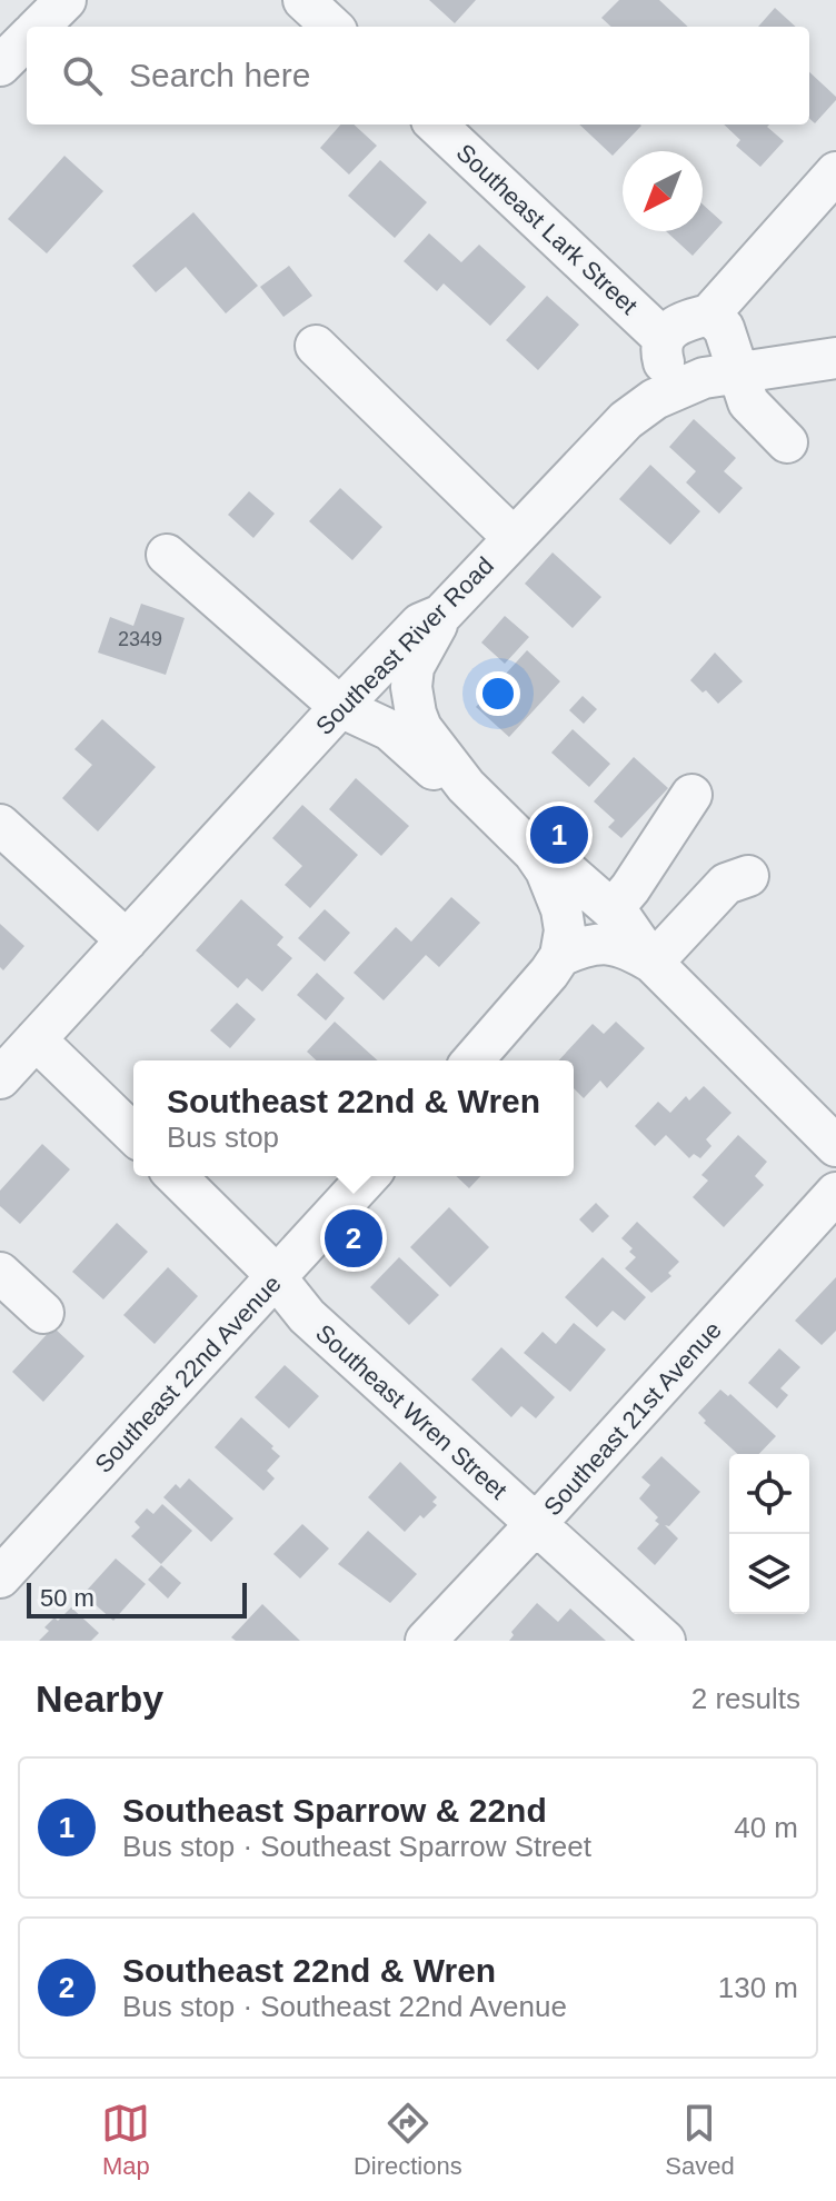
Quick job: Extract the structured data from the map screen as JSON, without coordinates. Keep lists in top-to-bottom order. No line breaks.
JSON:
{"streets":{"street":["Southeast Lark Street","Southeast River Road","Southeast 22nd Avenue","Southeast Wren Street","Southeast 21st Avenue"]},"crossings":[["Southeast 22nd Avenue","Southeast Wren Street"],["Southeast Wren Street","Southeast 21st Avenue"]],"house_numbers":["2349"],"scale_bar":"50 m","north":"bottom left","page":{"search":"Search here","pins":["1","2"],"popup":["Southeast 22nd & Wren","Bus stop"],"scale":"50 m","heading":["Nearby","2 results"],"list":[{"mark":"1","name":"Southeast Sparrow & 22nd","note":"Bus stop · Southeast Sparrow Street","value":"40 m"},{"mark":"2","name":"Southeast 22nd & Wren","note":"Bus stop · Southeast 22nd Avenue","value":"130 m"}],"nav":["Map","Directions","Saved"]}}
